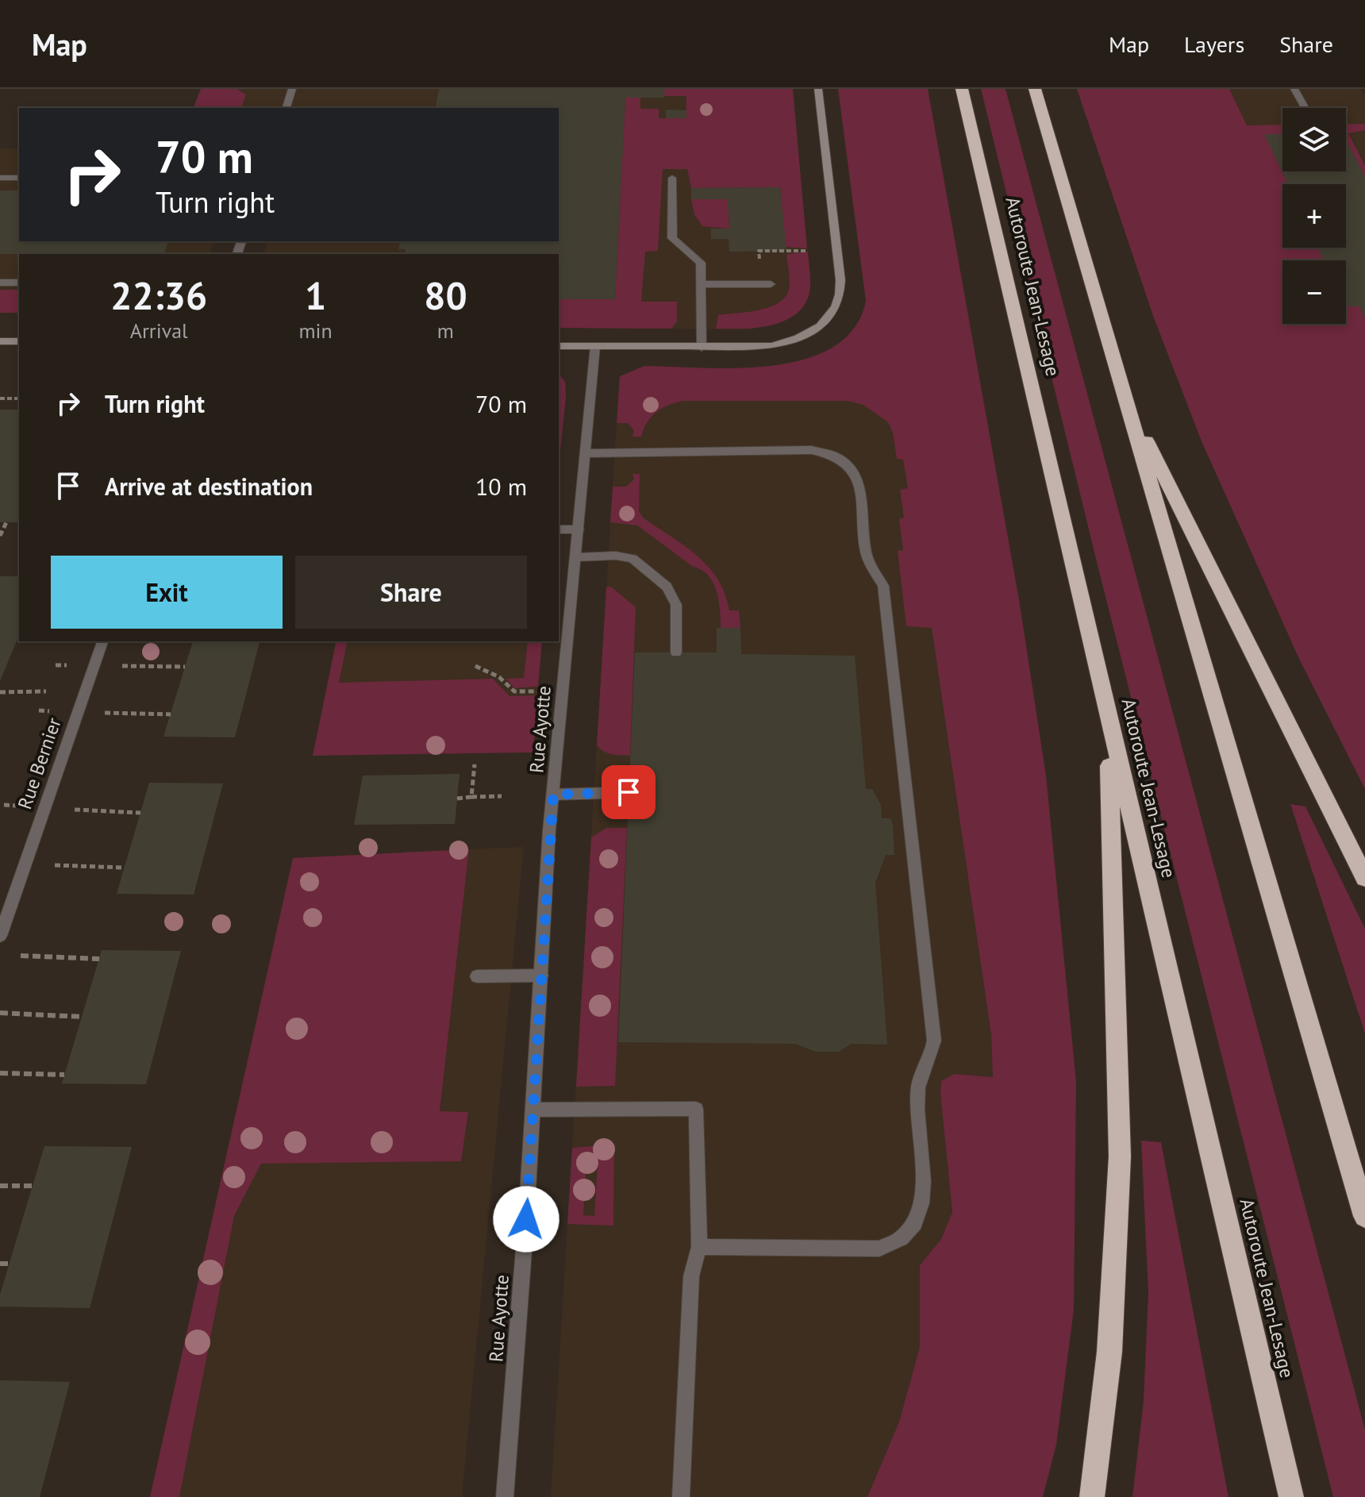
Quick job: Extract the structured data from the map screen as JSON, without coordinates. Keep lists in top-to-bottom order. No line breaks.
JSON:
{"streets":{"highway":["Autoroute Jean-Lesage"],"street":["Rue Ayotte","Rue Bernier"]},"page":{"header":"Map","nav":["Map","Layers","Share"],"map_buttons":["+","−"],"turn":["70 m","Turn right"],"eta":["22:36","Arrival","1","min","80","m"],"list":[{"name":"Turn right","value":"70 m"},{"name":"Arrive at destination","value":"10 m"}],"buttons":["Exit","Share"]}}
